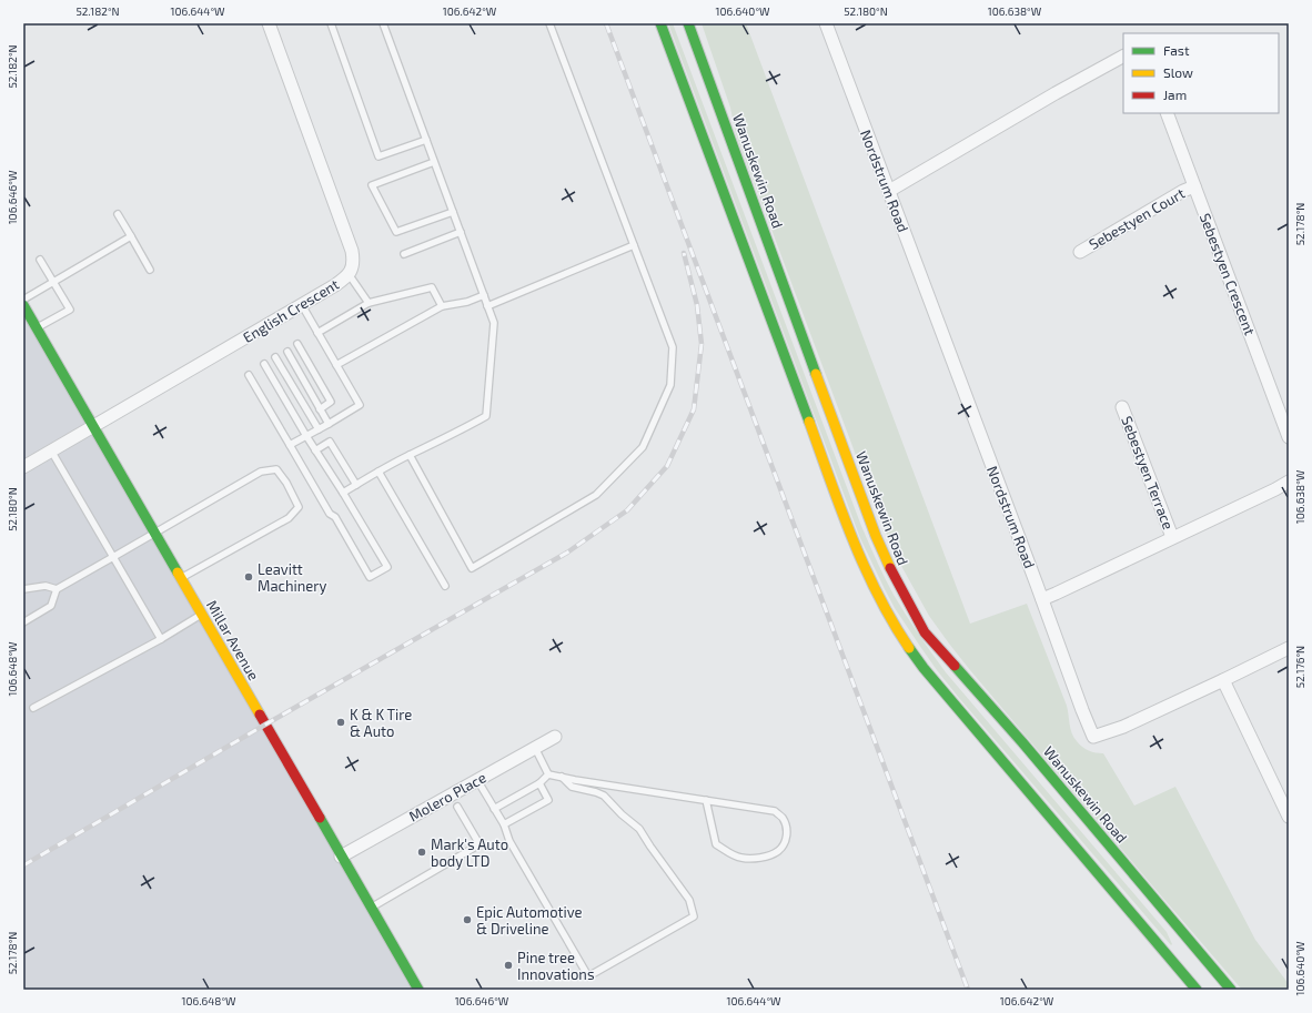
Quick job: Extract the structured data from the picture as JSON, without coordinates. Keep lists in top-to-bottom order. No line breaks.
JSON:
{"streets":{"main road":["Wanuskewin Road","Millar Avenue"],"street":["Nordstrum Road","Sebestyen Court","Sebestyen Crescent","English Crescent","Sebestyen Terrace","Molero Place"]},"crossings":[["Sebestyen Court","Sebestyen Crescent"],["English Crescent","Millar Avenue"],["Millar Avenue","Molero Place"]],"places":["Leavitt Machinery","K & K Tire & Auto","Mark's Auto body LTD","Epic Automotive & Driveline","Pine tree Innovations"],"legend":["Fast","Slow","Jam"],"coordinates":["52.182°N","106.644°W","106.642°W","106.640°W","52.180°N","106.638°W","106.646°W","52.178°N","52.176°N","106.648°W"]}
